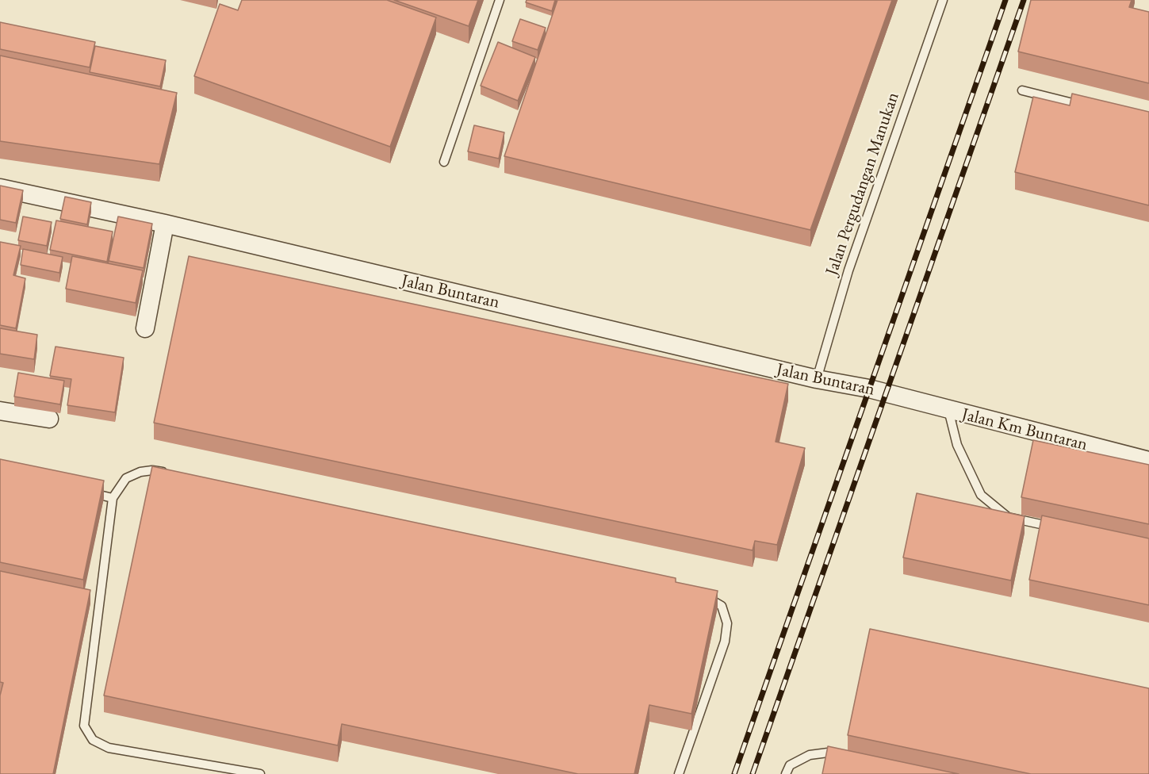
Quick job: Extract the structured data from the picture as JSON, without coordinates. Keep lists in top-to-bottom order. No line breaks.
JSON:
{"streets":{"street":["Jalan Buntaran","Jalan Km Buntaran"],"lane":["Jalan Pergudangan Manukan"]},"crossings":[["Jalan Pergudangan Manukan","Jalan Buntaran"],["Jalan Buntaran","Jalan Km Buntaran"]]}
